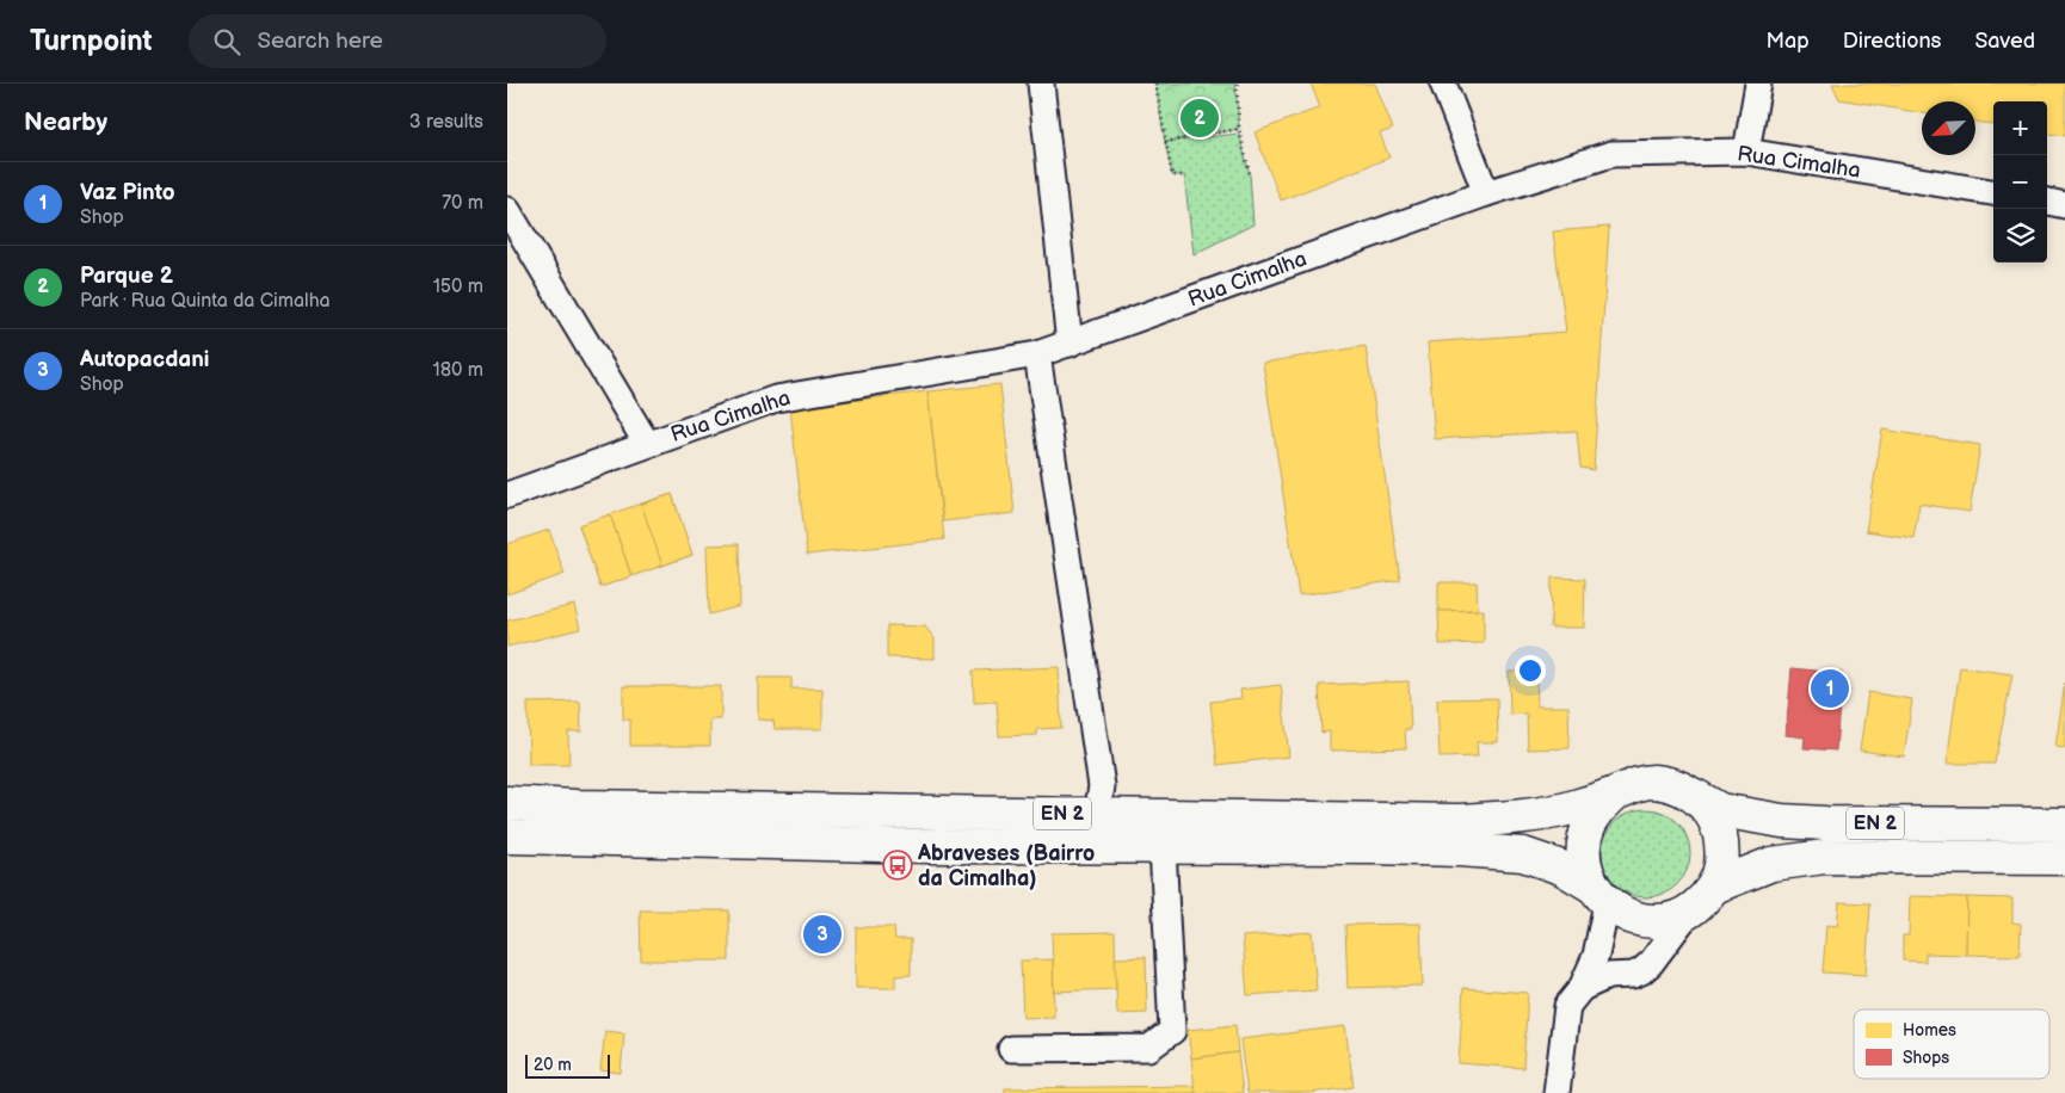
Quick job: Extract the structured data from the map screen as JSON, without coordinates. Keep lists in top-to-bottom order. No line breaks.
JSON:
{"streets":{"main road":["EN 2"],"street":["Rua Cimalha"]},"places":{"bus stop":["Abraveses (Bairro da Cimalha)"]},"legend":["Homes","Shops"],"scale_bar":"20 m","north":"bottom left","page":{"header":"Turnpoint","search":"Search here","nav":["Map","Directions","Saved"],"heading":["Nearby","3 results"],"pins":["2","1","3"],"map_buttons":["+","−"],"list":[{"mark":"1","name":"Vaz Pinto","note":"Shop","value":"70 m"},{"mark":"2","name":"Parque 2","note":"Park · Rua Quinta da Cimalha","value":"150 m"},{"mark":"3","name":"Autopacdani","note":"Shop","value":"180 m"}],"scale":"20 m"}}
